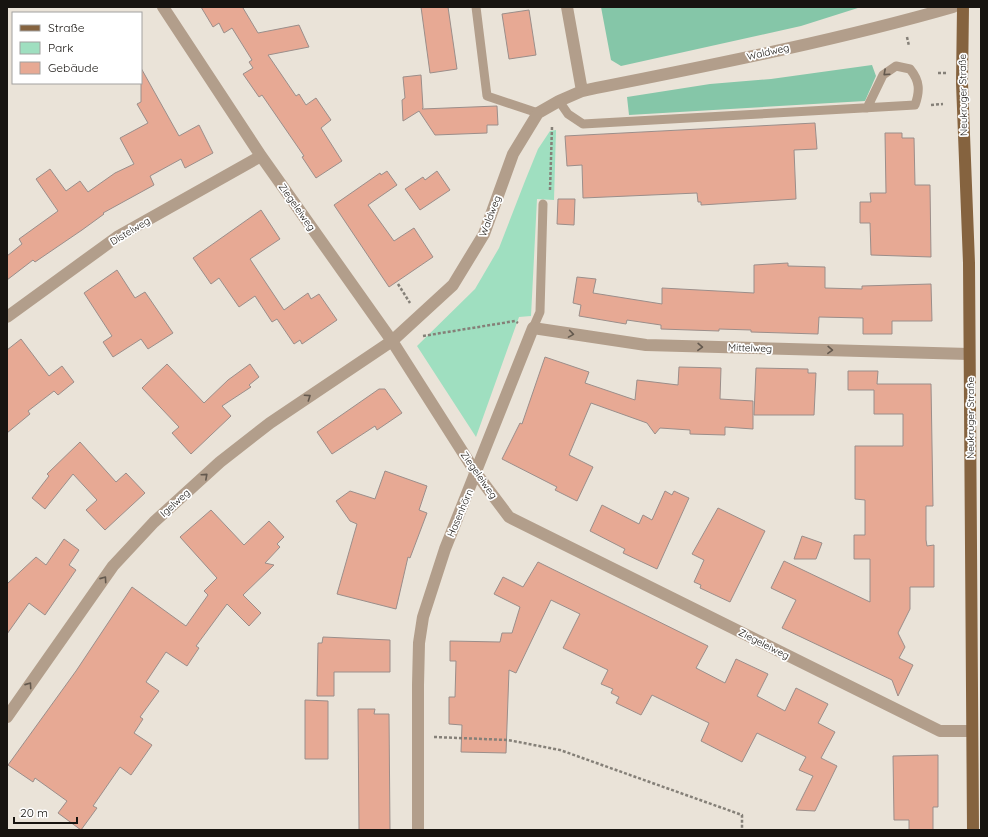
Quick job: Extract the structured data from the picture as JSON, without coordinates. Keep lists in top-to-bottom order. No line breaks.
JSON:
{"streets":{"main road":["Neukruger Straße"],"street":["Waldweg","Ziegeleiweg","Distelweg","Mittelweg","Igelweg","Hasenhörn"]},"crossings":[["Waldweg","Ziegeleiweg"],["Waldweg","Igelweg"],["Neukruger Straße","Ziegeleiweg"],["Neukruger Straße","Mittelweg"],["Ziegeleiweg","Distelweg"],["Ziegeleiweg","Igelweg"],["Ziegeleiweg","Hasenhörn"],["Mittelweg","Hasenhörn"]],"one_way":["Mittelweg","Igelweg"],"legend":["Straße","Park","Gebäude"],"scale_bar":"20 m"}
